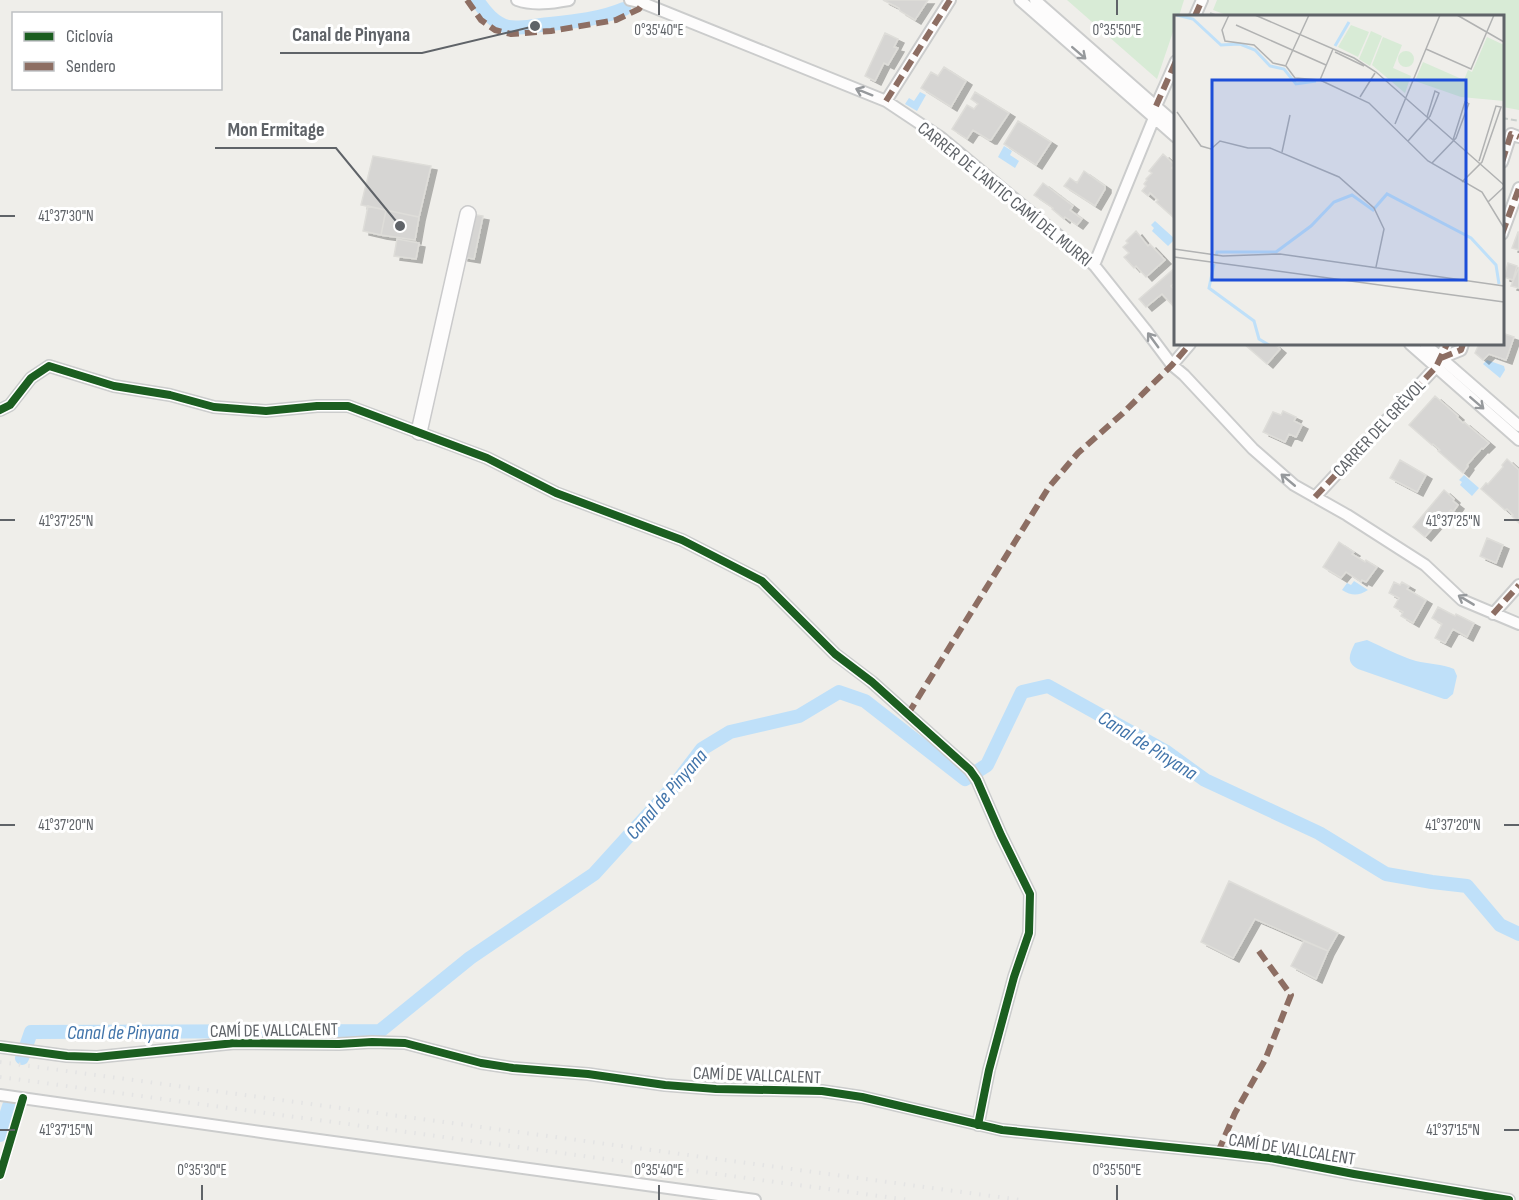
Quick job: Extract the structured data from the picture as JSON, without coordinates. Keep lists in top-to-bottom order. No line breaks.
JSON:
{"streets":{"street":["CARRER DE L'ANTIC CAMÍ DEL MURRI","CARRER DEL GRÈVOL","CAMÍ DE VALLCALENT"]},"crossings":[["CARRER DE L'ANTIC CAMÍ DEL MURRI","CARRER DEL GRÈVOL"]],"one_way":["CARRER DE L'ANTIC CAMÍ DEL MURRI"],"water":["Canal de Pinyana"],"places":["Canal de Pinyana","Mon Ermitage"],"legend":["Ciclovía","Sendero"],"coordinates":["0°35'40\"E","0°35'50\"E","41°37'30\"N","41°37'25\"N","41°37'20\"N","41°37'15\"N","0°35'30\"E"]}
